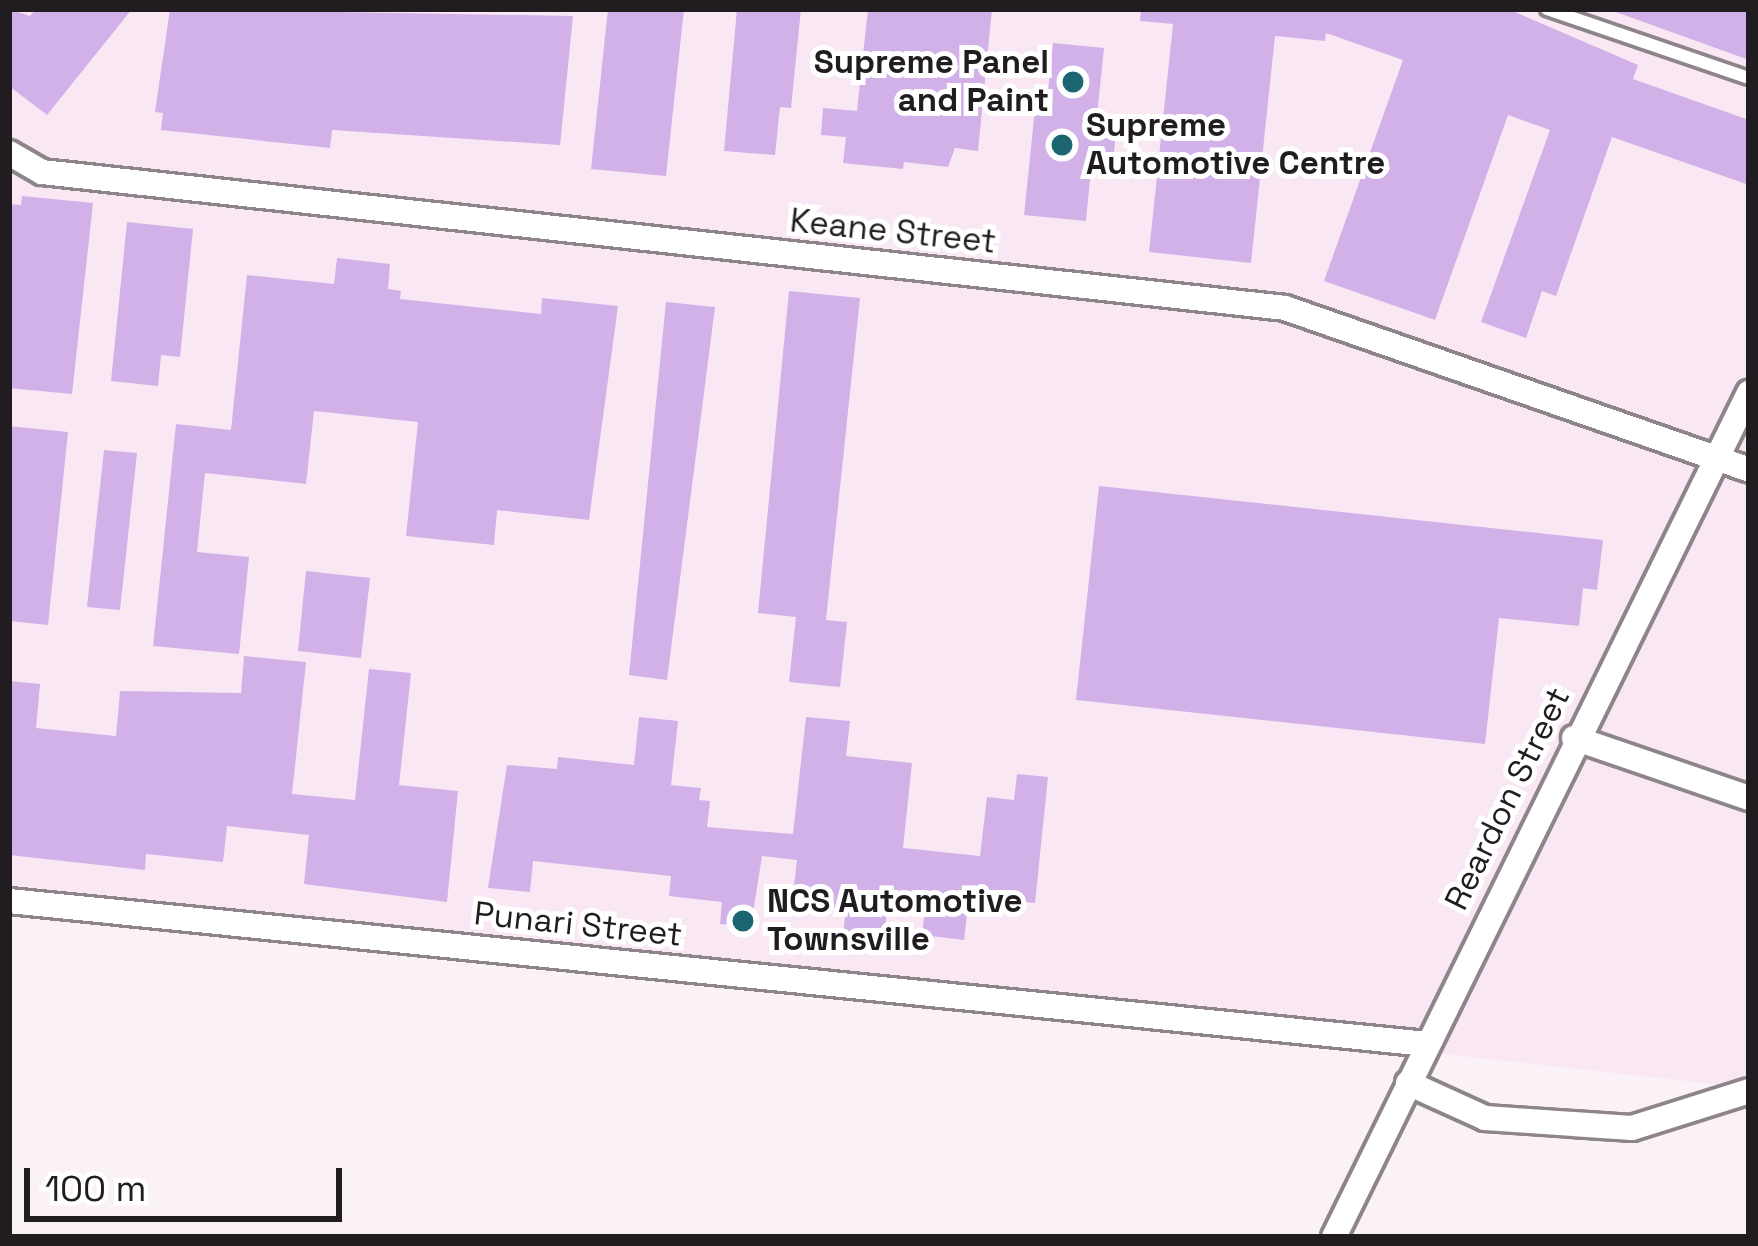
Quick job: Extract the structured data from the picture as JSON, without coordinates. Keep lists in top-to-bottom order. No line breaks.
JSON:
{"streets":{"street":["Keane Street","Reardon Street","Punari Street"]},"crossings":[["Keane Street","Reardon Street"],["Reardon Street","Punari Street"]],"places":["Supreme Panel and Paint","Supreme Automotive Centre","NCS Automotive Townsville"],"scale_bar":"100 m"}
